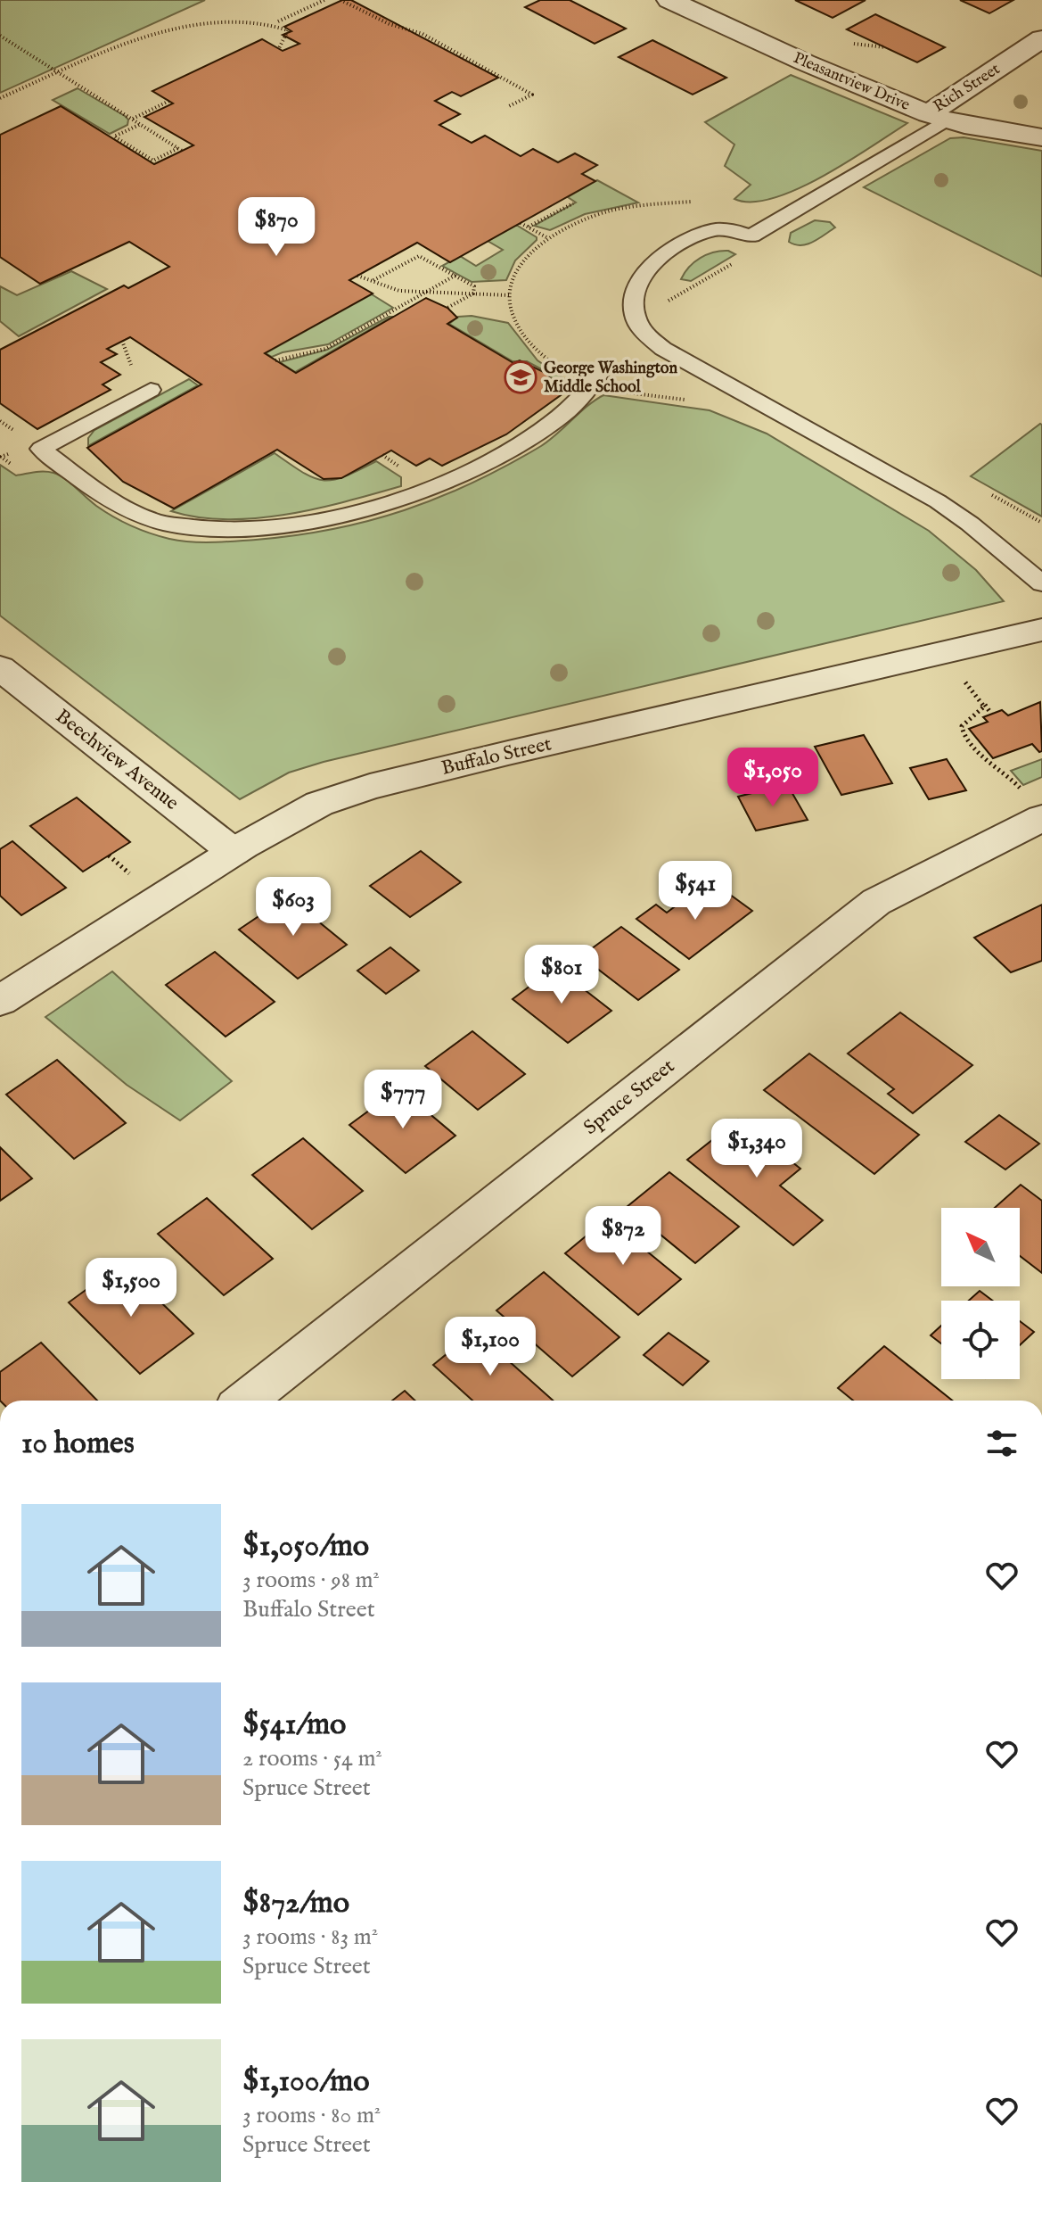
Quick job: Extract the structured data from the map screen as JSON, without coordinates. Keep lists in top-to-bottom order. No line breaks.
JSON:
{"streets":{"street":["Pleasantview Drive","Rich Street","Buffalo Street","Beechview Avenue","Spruce Street"]},"crossings":[["Pleasantview Drive","Rich Street"],["Buffalo Street","Beechview Avenue"]],"places":{"school or university":["George Washington Middle School"]},"north":"top left","page":{"price":["$870","$1,050","$541","$603","$801","$777","$1,340","$872","$1,500","$1,100"],"heading":"10 homes","list":[{"name":"$1,050/mo","note":"3 rooms · 98 m² · Buffalo Street"},{"name":"$541/mo","note":"2 rooms · 54 m² · Spruce Street"},{"name":"$872/mo","note":"3 rooms · 83 m² · Spruce Street"},{"name":"$1,100/mo","note":"3 rooms · 80 m² · Spruce Street"}]}}
